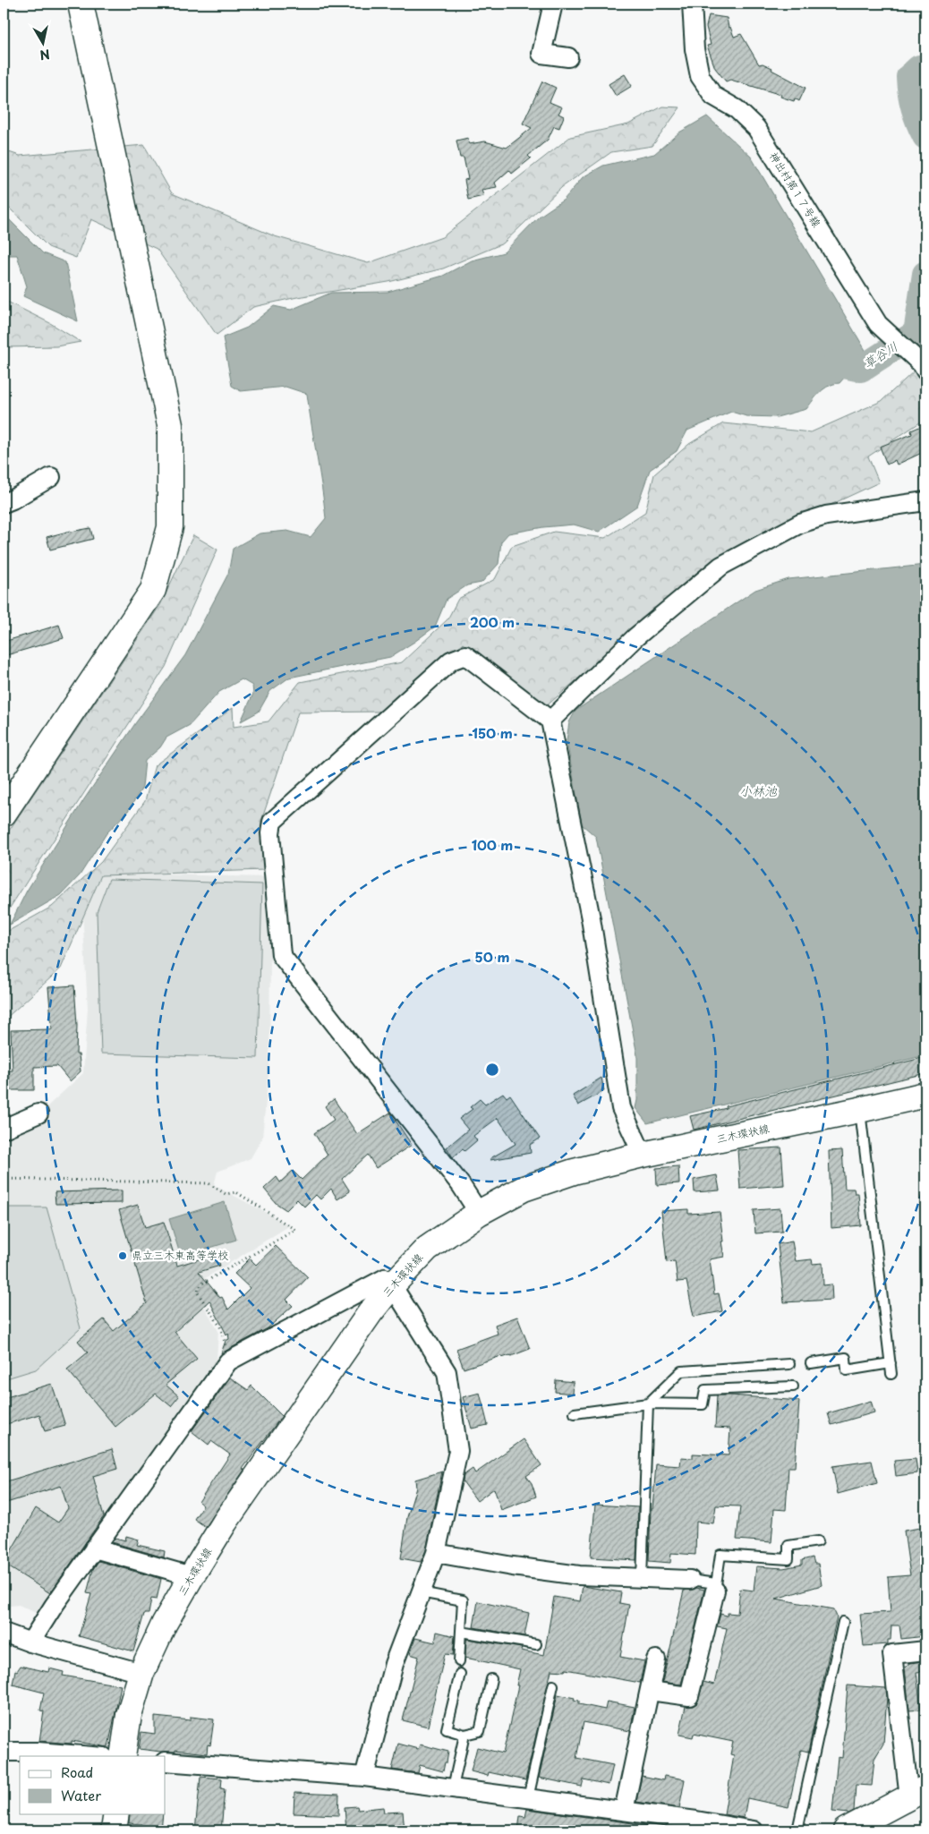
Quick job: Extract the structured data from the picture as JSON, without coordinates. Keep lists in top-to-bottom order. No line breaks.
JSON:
{"streets":{"main road":["三木環状線"],"street":["神出村第１７号線"]},"water":["草谷川","小林池"],"places":["県立三木東高等学校"],"legend":["Road","Water"],"north":"bottom","rings":["200 m","150 m","100 m","50 m"]}
